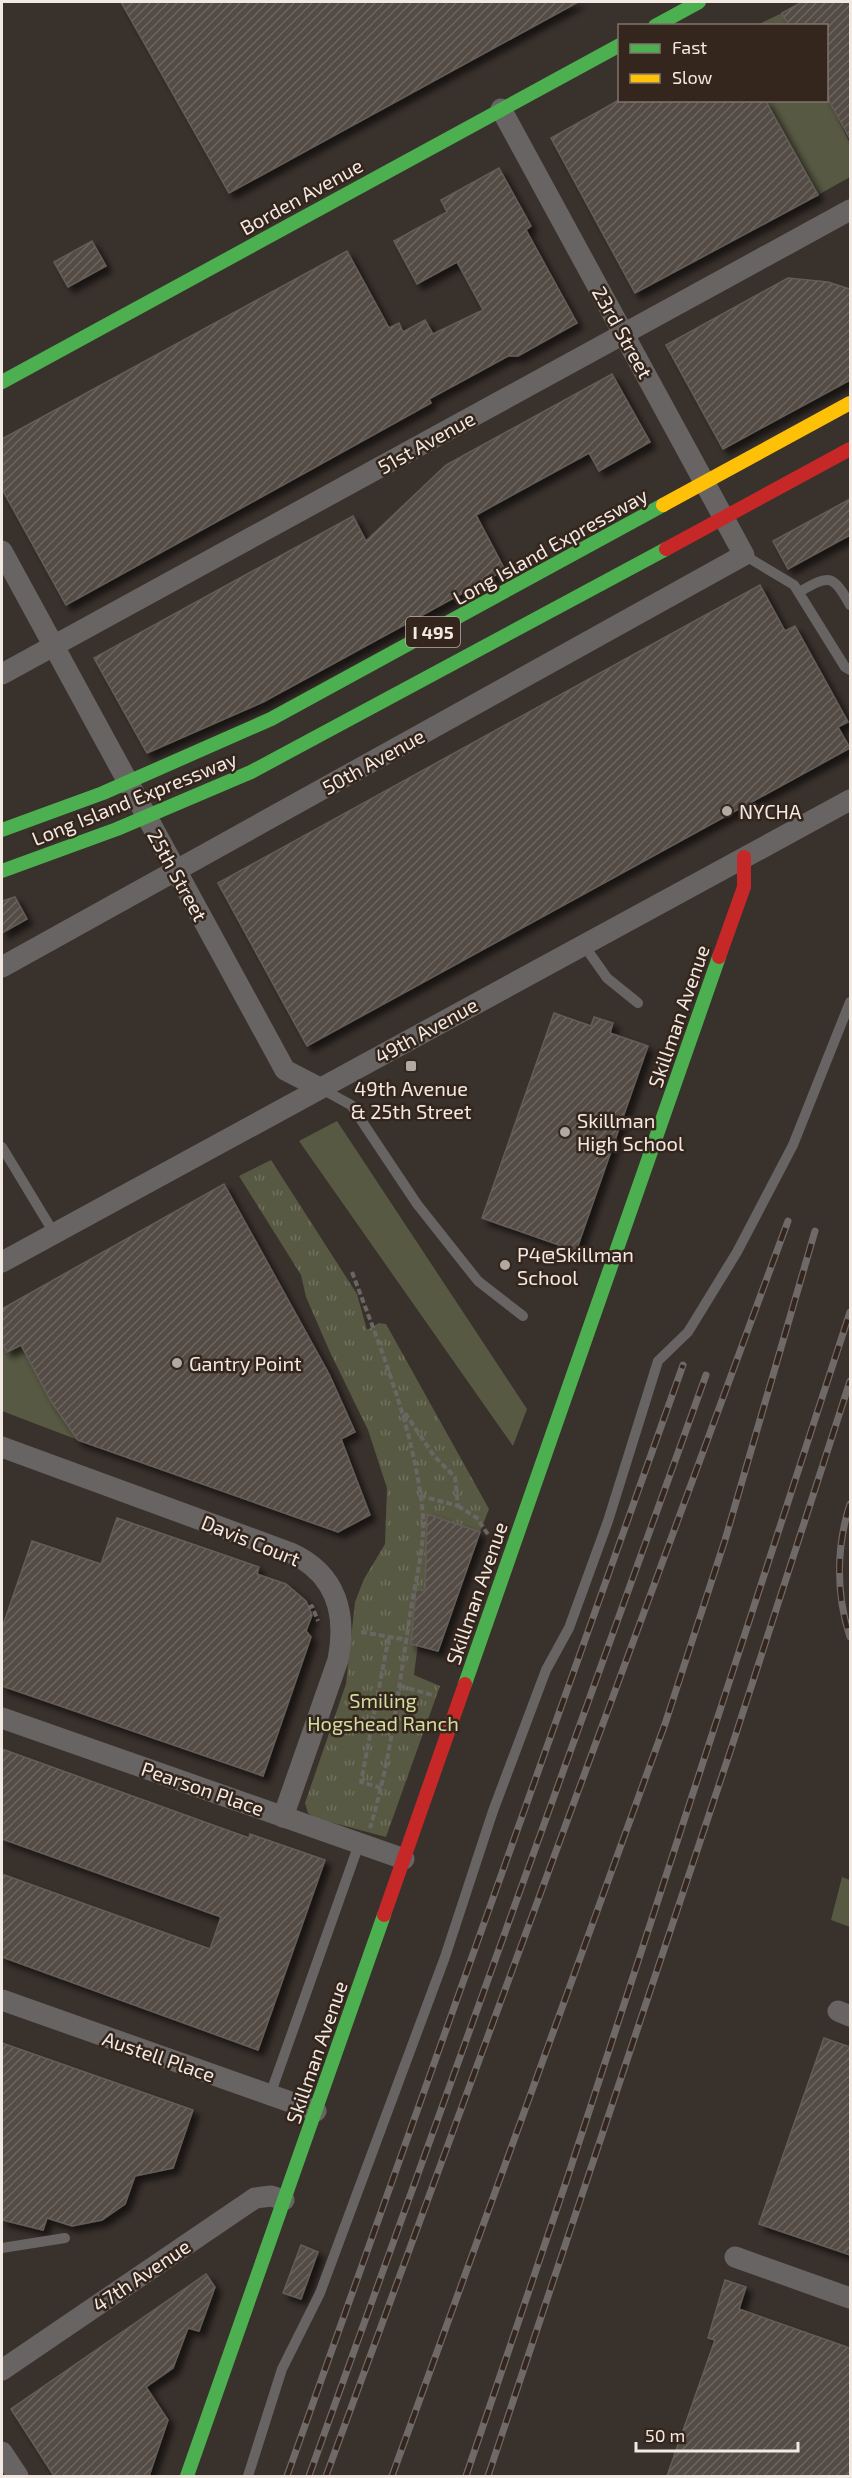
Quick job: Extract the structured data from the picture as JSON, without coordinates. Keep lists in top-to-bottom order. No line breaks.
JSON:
{"streets":{"main road":["Borden Avenue","Long Island Expressway","I 495","Skillman Avenue"],"street":["23rd Street","51st Avenue","50th Avenue","25th Street","49th Avenue","Davis Court","Pearson Place","Austell Place","47th Avenue"]},"crossings":[["Borden Avenue","23rd Street"],["23rd Street","51st Avenue"],["23rd Street","50th Avenue"],["51st Avenue","25th Street"],["50th Avenue","25th Street"],["25th Street","49th Avenue"],["Skillman Avenue","49th Avenue"],["Skillman Avenue","Pearson Place"],["Skillman Avenue","Austell Place"],["Skillman Avenue","47th Avenue"],["Davis Court","Pearson Place"]],"parks":["Smiling Hogshead Ranch"],"places":{"other":["NYCHA","Skillman High School","P4@Skillman School","Gantry Point"],"transit":["49th Avenue & 25th Street"]},"legend":["Fast","Slow"],"scale_bar":"50 m"}
